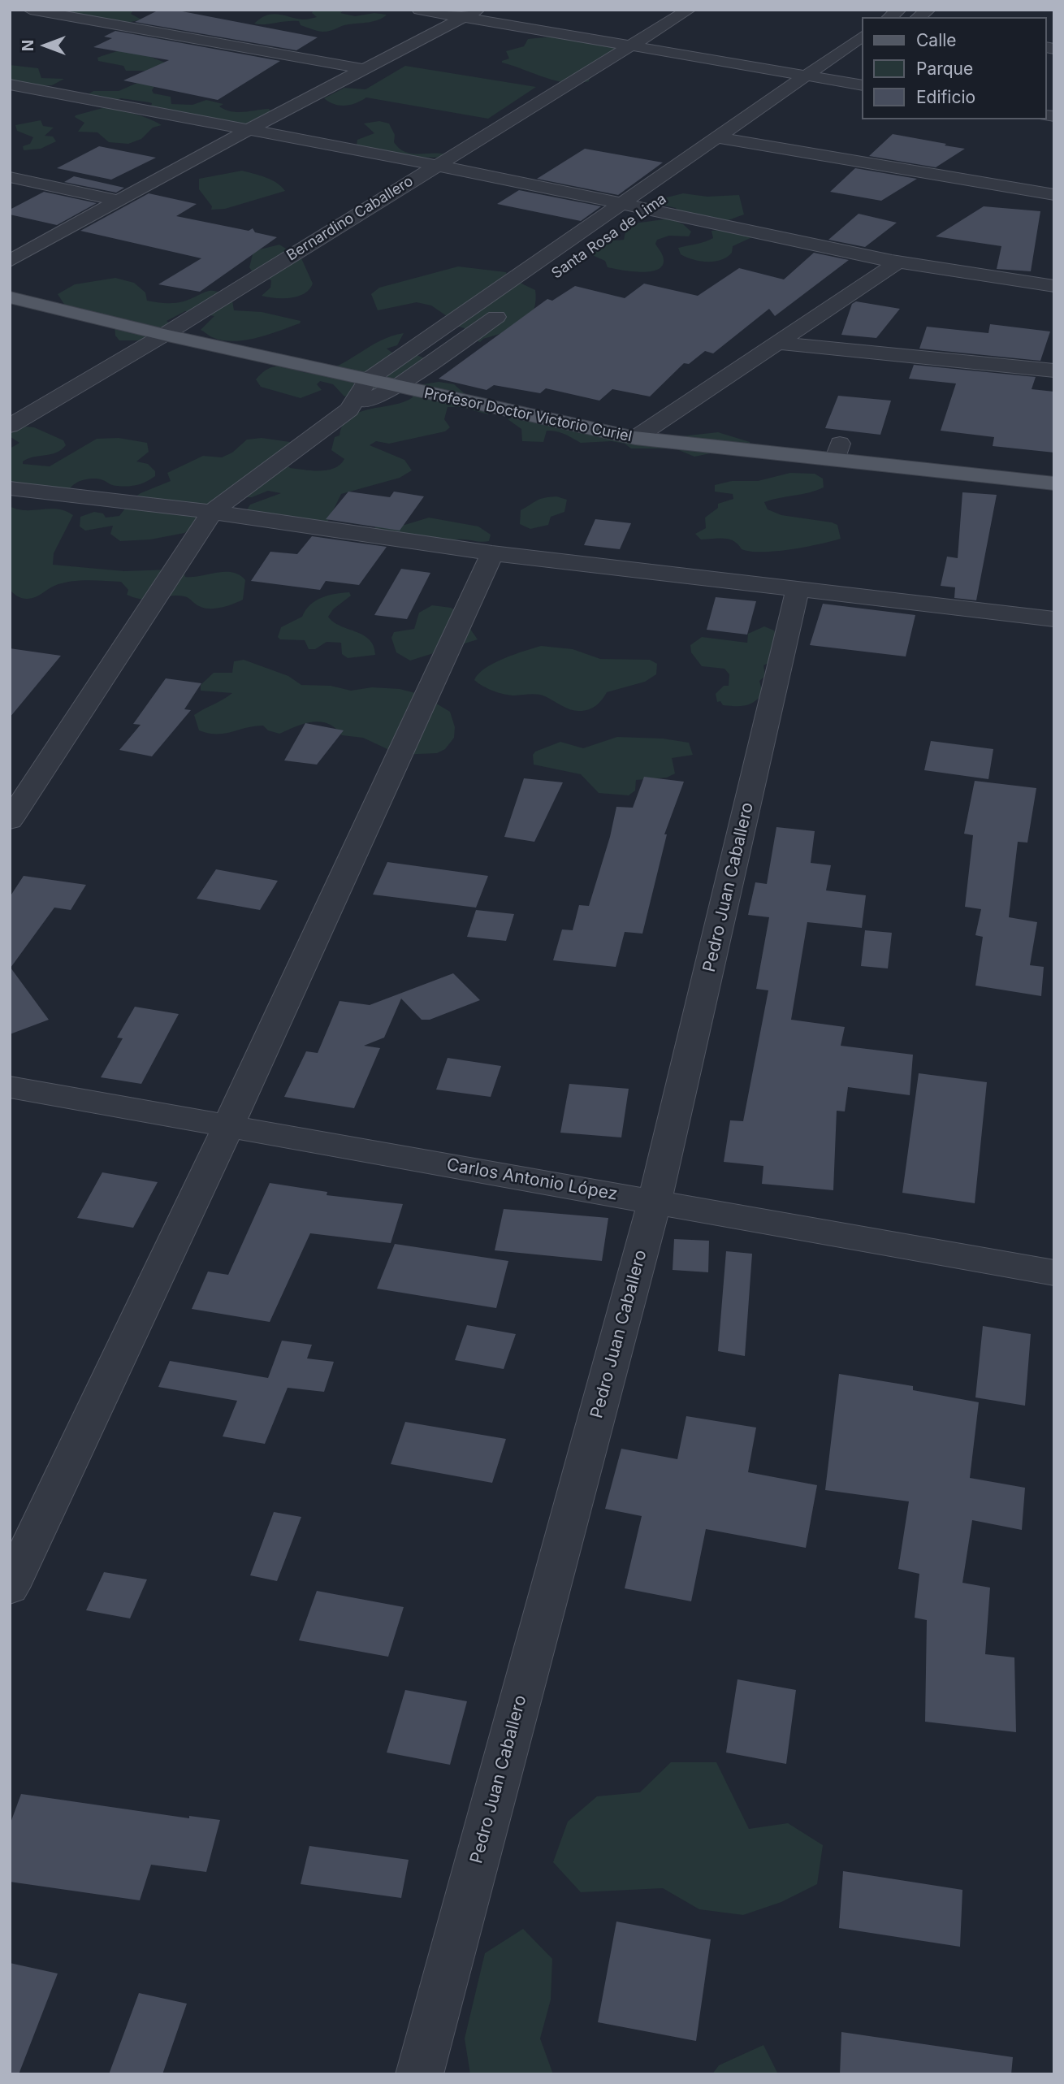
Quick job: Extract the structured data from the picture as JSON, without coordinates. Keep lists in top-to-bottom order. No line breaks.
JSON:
{"streets":{"main road":["Profesor Doctor Victorio Curiel"],"street":["Bernardino Caballero","Santa Rosa de Lima","Pedro Juan Caballero","Carlos Antonio López"]},"crossings":[["Bernardino Caballero","Profesor Doctor Victorio Curiel"],["Pedro Juan Caballero","Carlos Antonio López"]],"legend":["Calle","Parque","Edificio"],"north":"left"}
